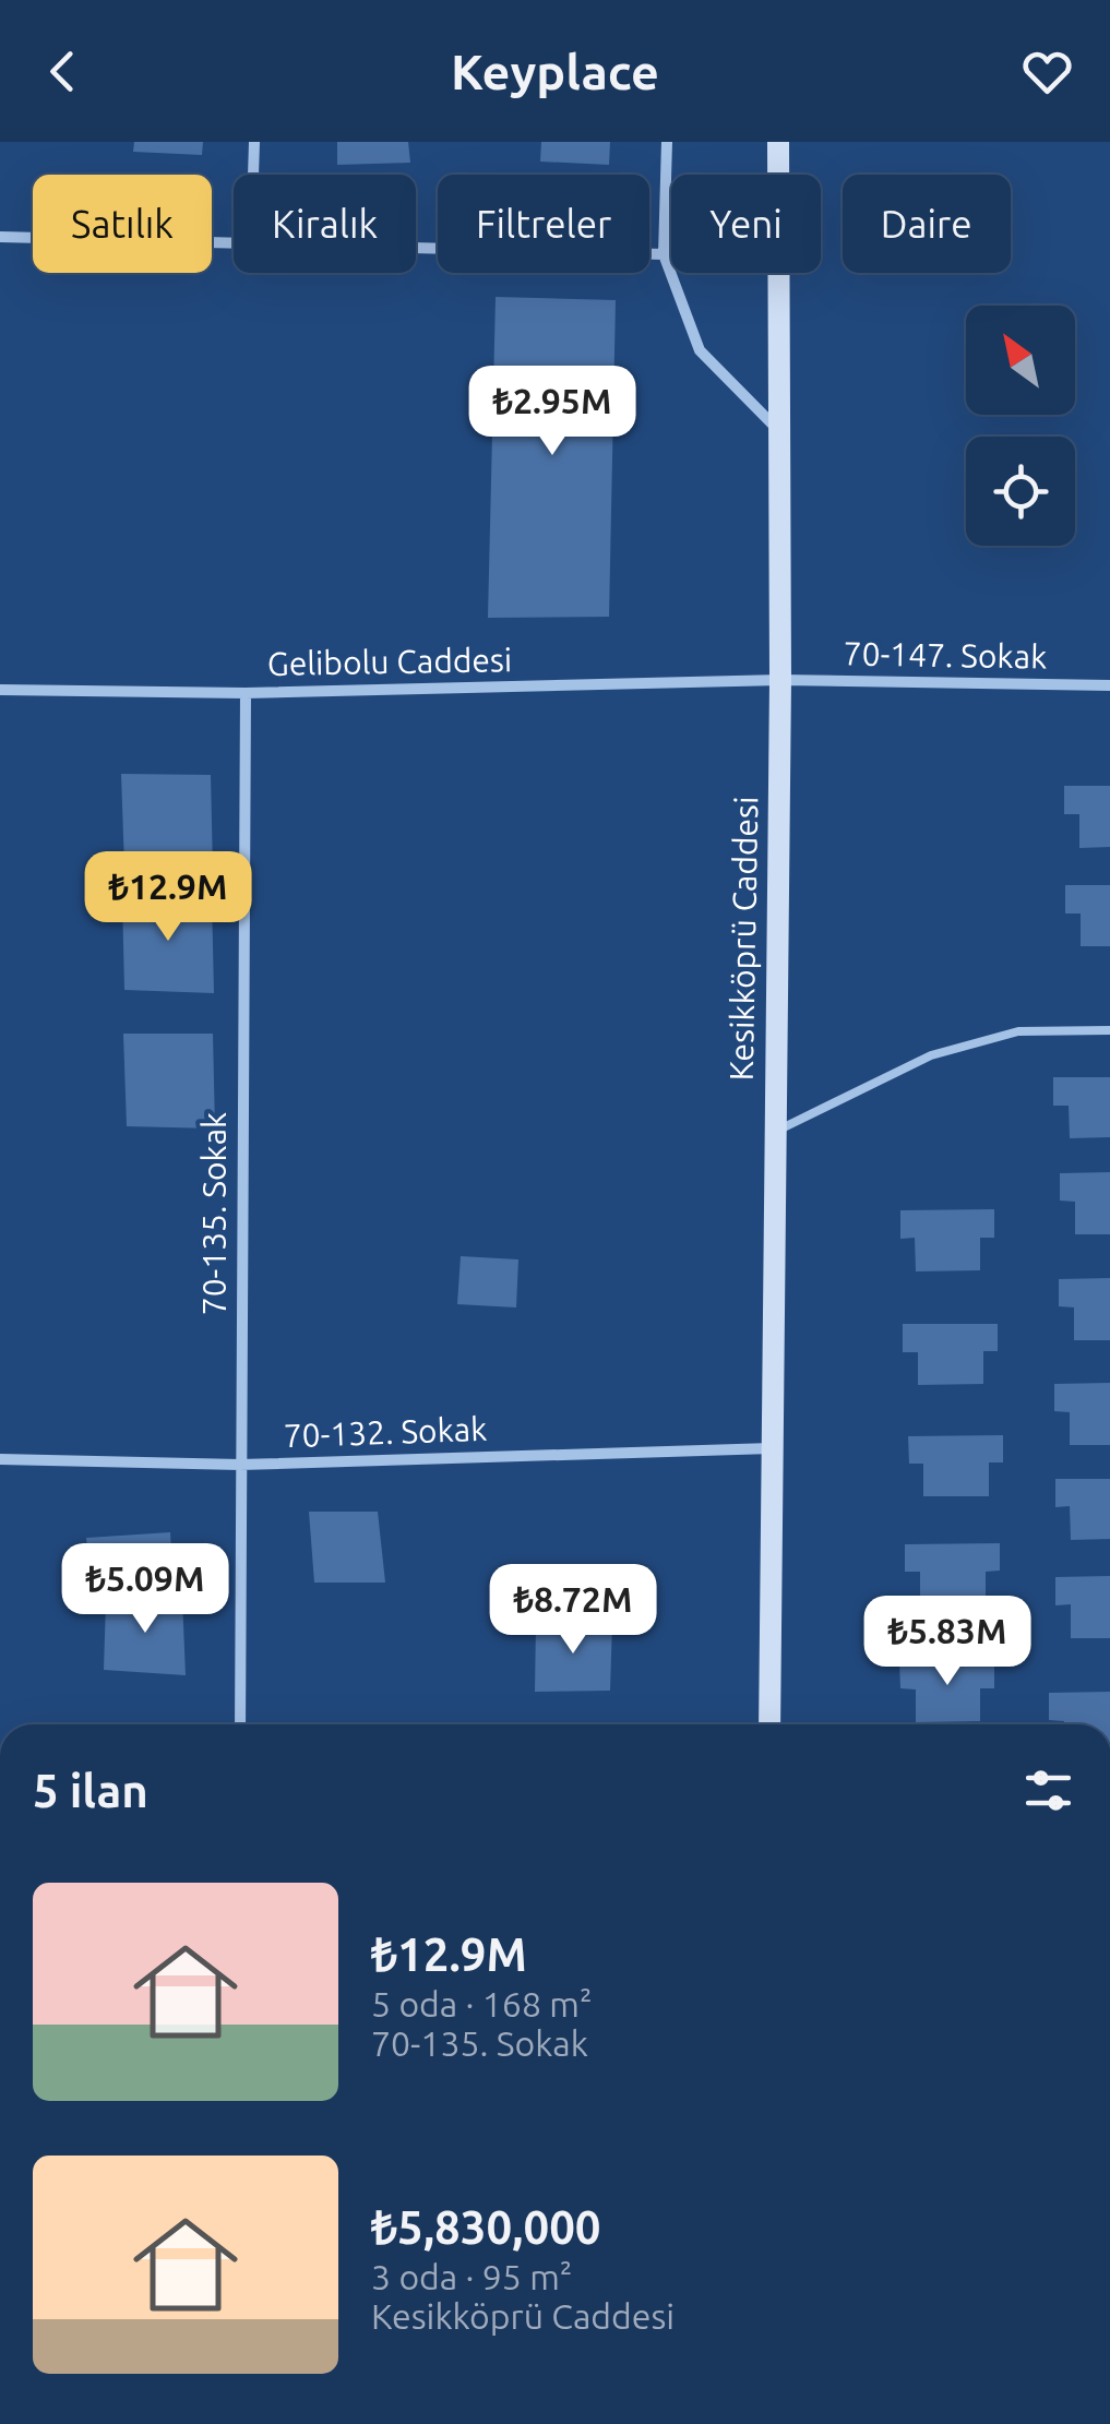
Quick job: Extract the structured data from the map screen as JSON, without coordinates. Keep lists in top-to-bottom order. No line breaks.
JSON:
{"streets":{"street":["70-147. Sokak","Gelibolu Caddesi","Kesikköprü Caddesi","70-135. Sokak","70-132. Sokak"]},"crossings":[["70-147. Sokak","Gelibolu Caddesi"],["70-147. Sokak","Kesikköprü Caddesi"],["Gelibolu Caddesi","Kesikköprü Caddesi"],["Gelibolu Caddesi","70-135. Sokak"],["Kesikköprü Caddesi","70-132. Sokak"],["70-135. Sokak","70-132. Sokak"]],"north":"top left","page":{"header":"Keyplace","chip":["Satılık","Kiralık","Filtreler","Yeni","Daire"],"price":["₺2.95M","₺12.9M","₺5.09M","₺8.72M","₺5.83M"],"heading":"5 ilan","list":[{"name":"₺12.9M","note":"5 oda · 168 m² · 70-135. Sokak"},{"name":"₺5,830,000","note":"3 oda · 95 m² · Kesikköprü Caddesi"}]}}
